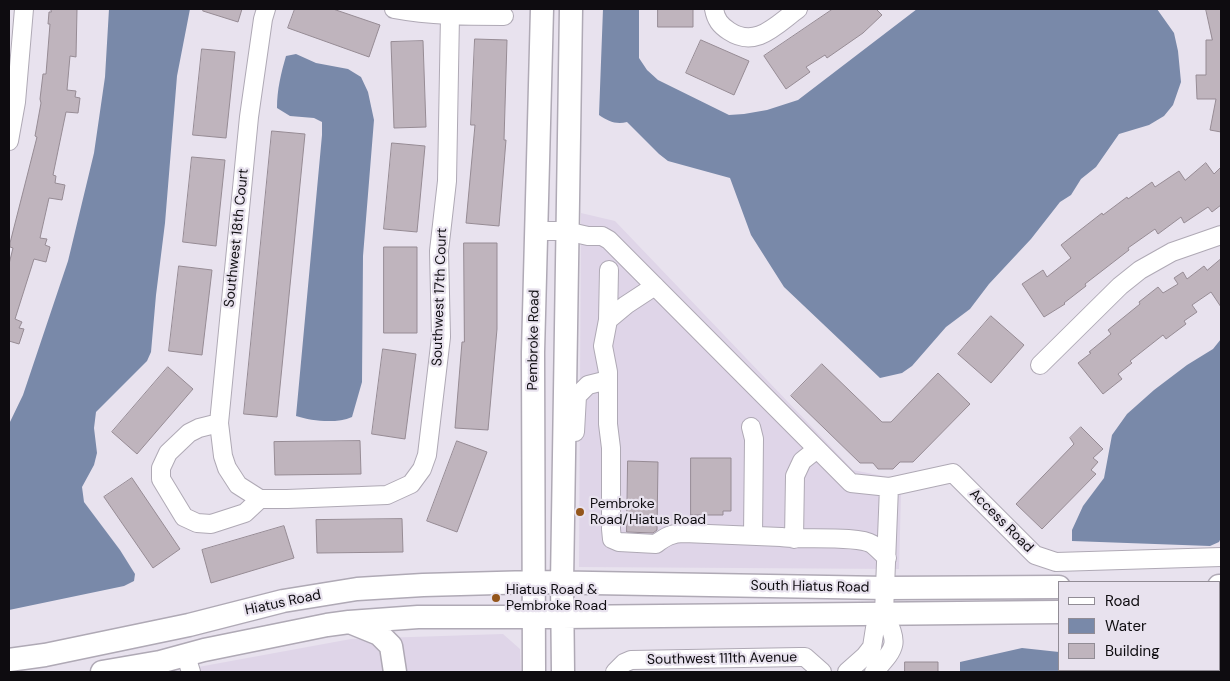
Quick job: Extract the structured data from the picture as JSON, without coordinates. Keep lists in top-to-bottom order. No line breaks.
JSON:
{"streets":{"main road":["Pembroke Road","South Hiatus Road","Hiatus Road"],"street":["Southwest 18th Court","Southwest 17th Court","Access Road","Southwest 111th Avenue"]},"crossings":[["Southwest 18th Court","Southwest 17th Court"],["Pembroke Road","Hiatus Road"],["South Hiatus Road","Hiatus Road"]],"places":["Pembroke Road/Hiatus Road","Hiatus Road & Pembroke Road"],"legend":["Road","Water","Building"]}
